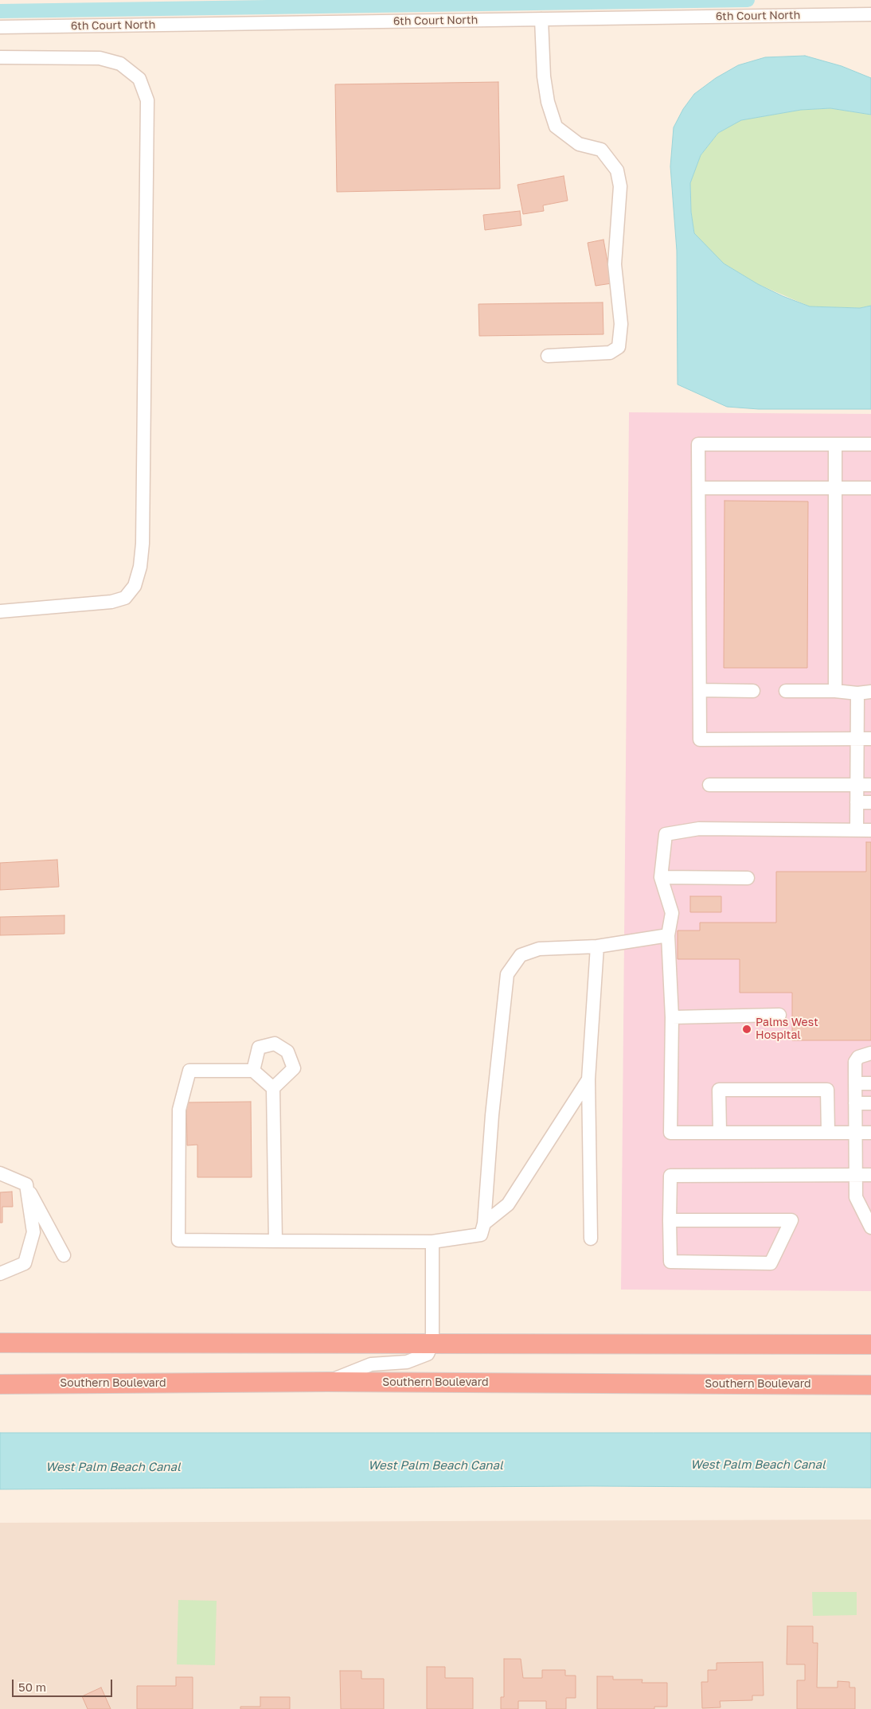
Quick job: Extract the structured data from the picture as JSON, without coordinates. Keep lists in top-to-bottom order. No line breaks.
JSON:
{"streets":{"highway":["Southern Boulevard"],"street":["6th Court North"]},"water":["West Palm Beach Canal"],"places":["Palms West Hospital"],"scale_bar":"50 m"}
